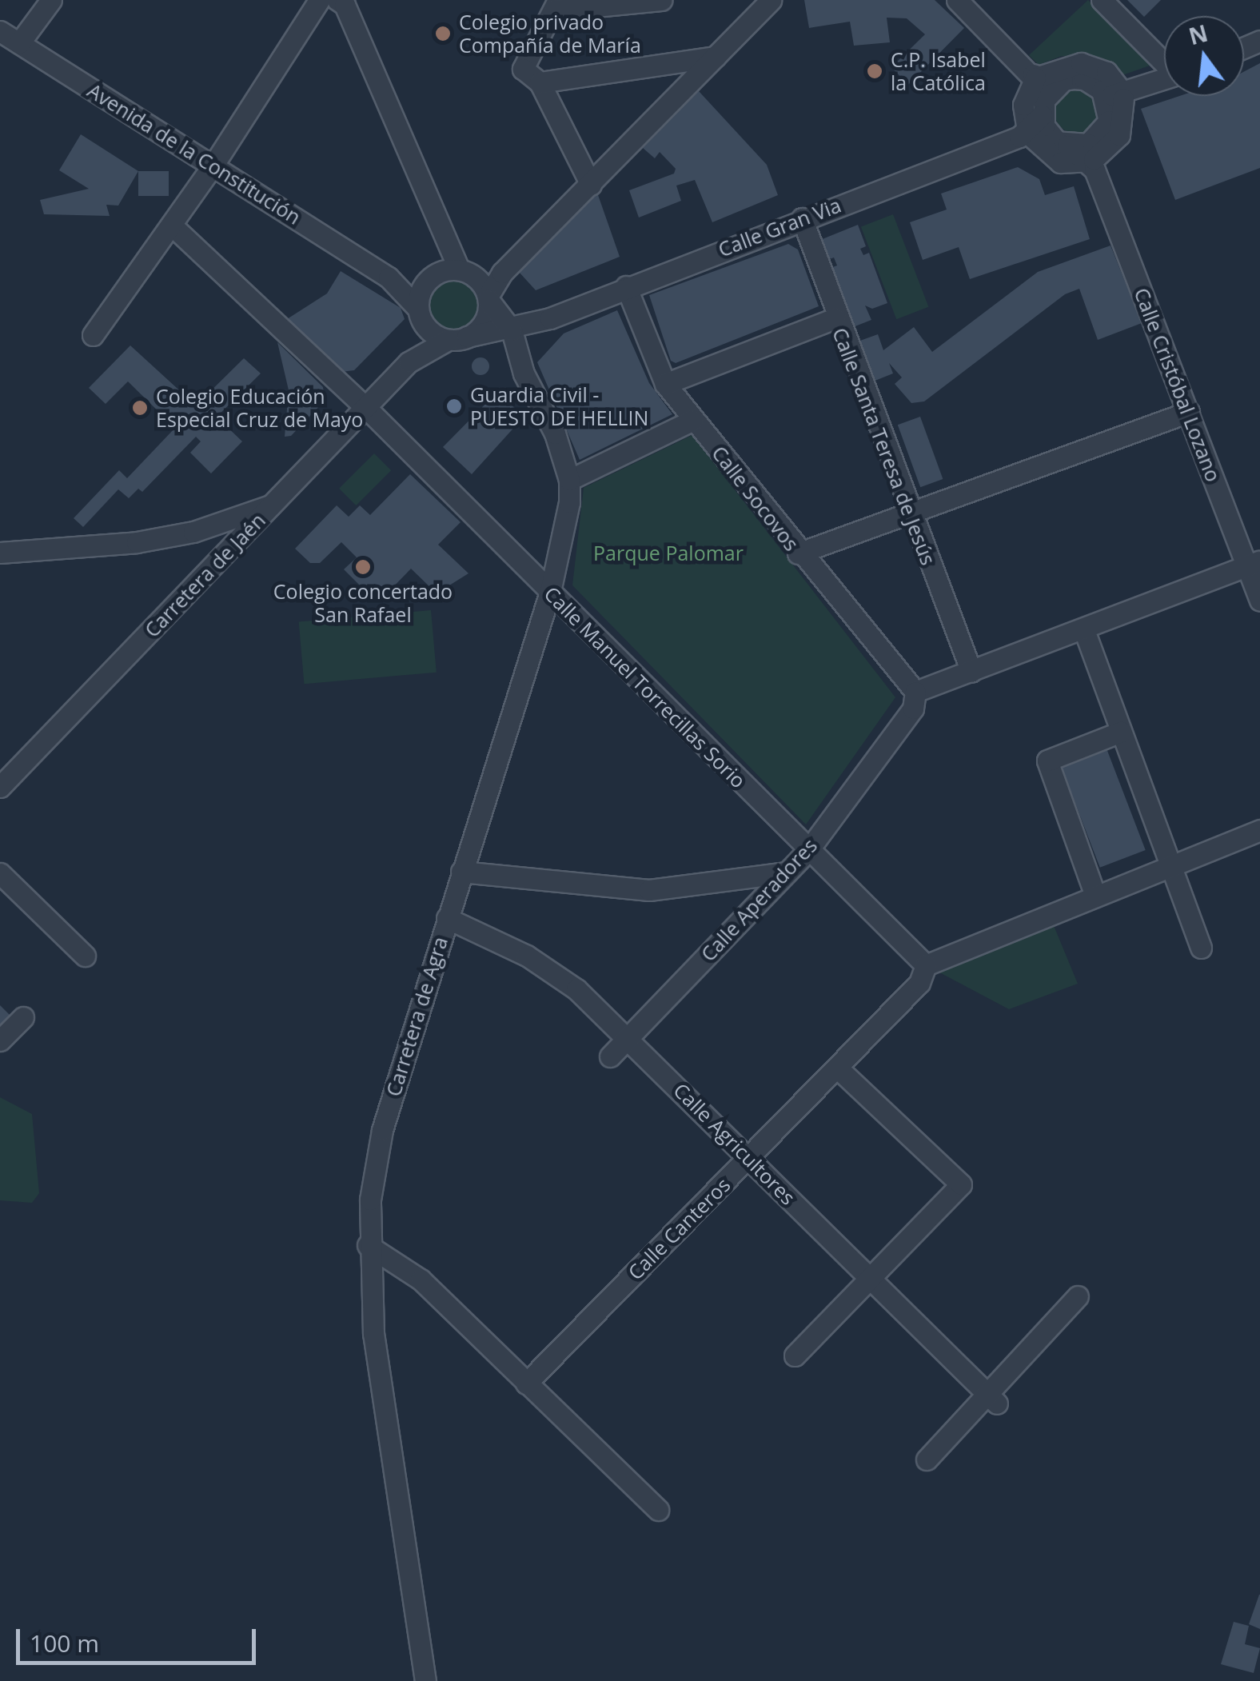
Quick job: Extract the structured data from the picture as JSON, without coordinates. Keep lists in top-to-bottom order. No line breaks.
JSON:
{"streets":{"street":["Avenida de la Constitución","Calle Gran Via","Calle Cristóbal Lozano","Calle Santa Teresa de Jesús","Calle Socovos","Carretera de Jaén","Calle Manuel Torrecillas Sorio","Calle Aperadores","Carretera de Agra","Calle Agricultores","Calle Canteros"]},"crossings":[["Avenida de la Constitución","Calle Gran Via"],["Avenida de la Constitución","Carretera de Jaén"],["Avenida de la Constitución","Carretera de Agra"],["Calle Gran Via","Calle Santa Teresa de Jesús"],["Calle Gran Via","Calle Socovos"],["Calle Gran Via","Carretera de Jaén"],["Calle Gran Via","Carretera de Agra"],["Calle Socovos","Calle Aperadores"],["Carretera de Jaén","Calle Manuel Torrecillas Sorio"],["Carretera de Jaén","Carretera de Agra"],["Calle Manuel Torrecillas Sorio","Calle Aperadores"],["Calle Manuel Torrecillas Sorio","Carretera de Agra"],["Calle Manuel Torrecillas Sorio","Calle Canteros"],["Calle Aperadores","Calle Agricultores"],["Carretera de Agra","Calle Agricultores"],["Calle Agricultores","Calle Canteros"]],"parks":["Parque Palomar"],"places":["Colegio privado Compañía de María","C.P. Isabel la Católica","Guardia Civil - PUESTO DE HELLIN","Colegio Educación Especial Cruz de Mayo","Colegio concertado San Rafael"],"scale_bar":"100 m","north":"top"}
